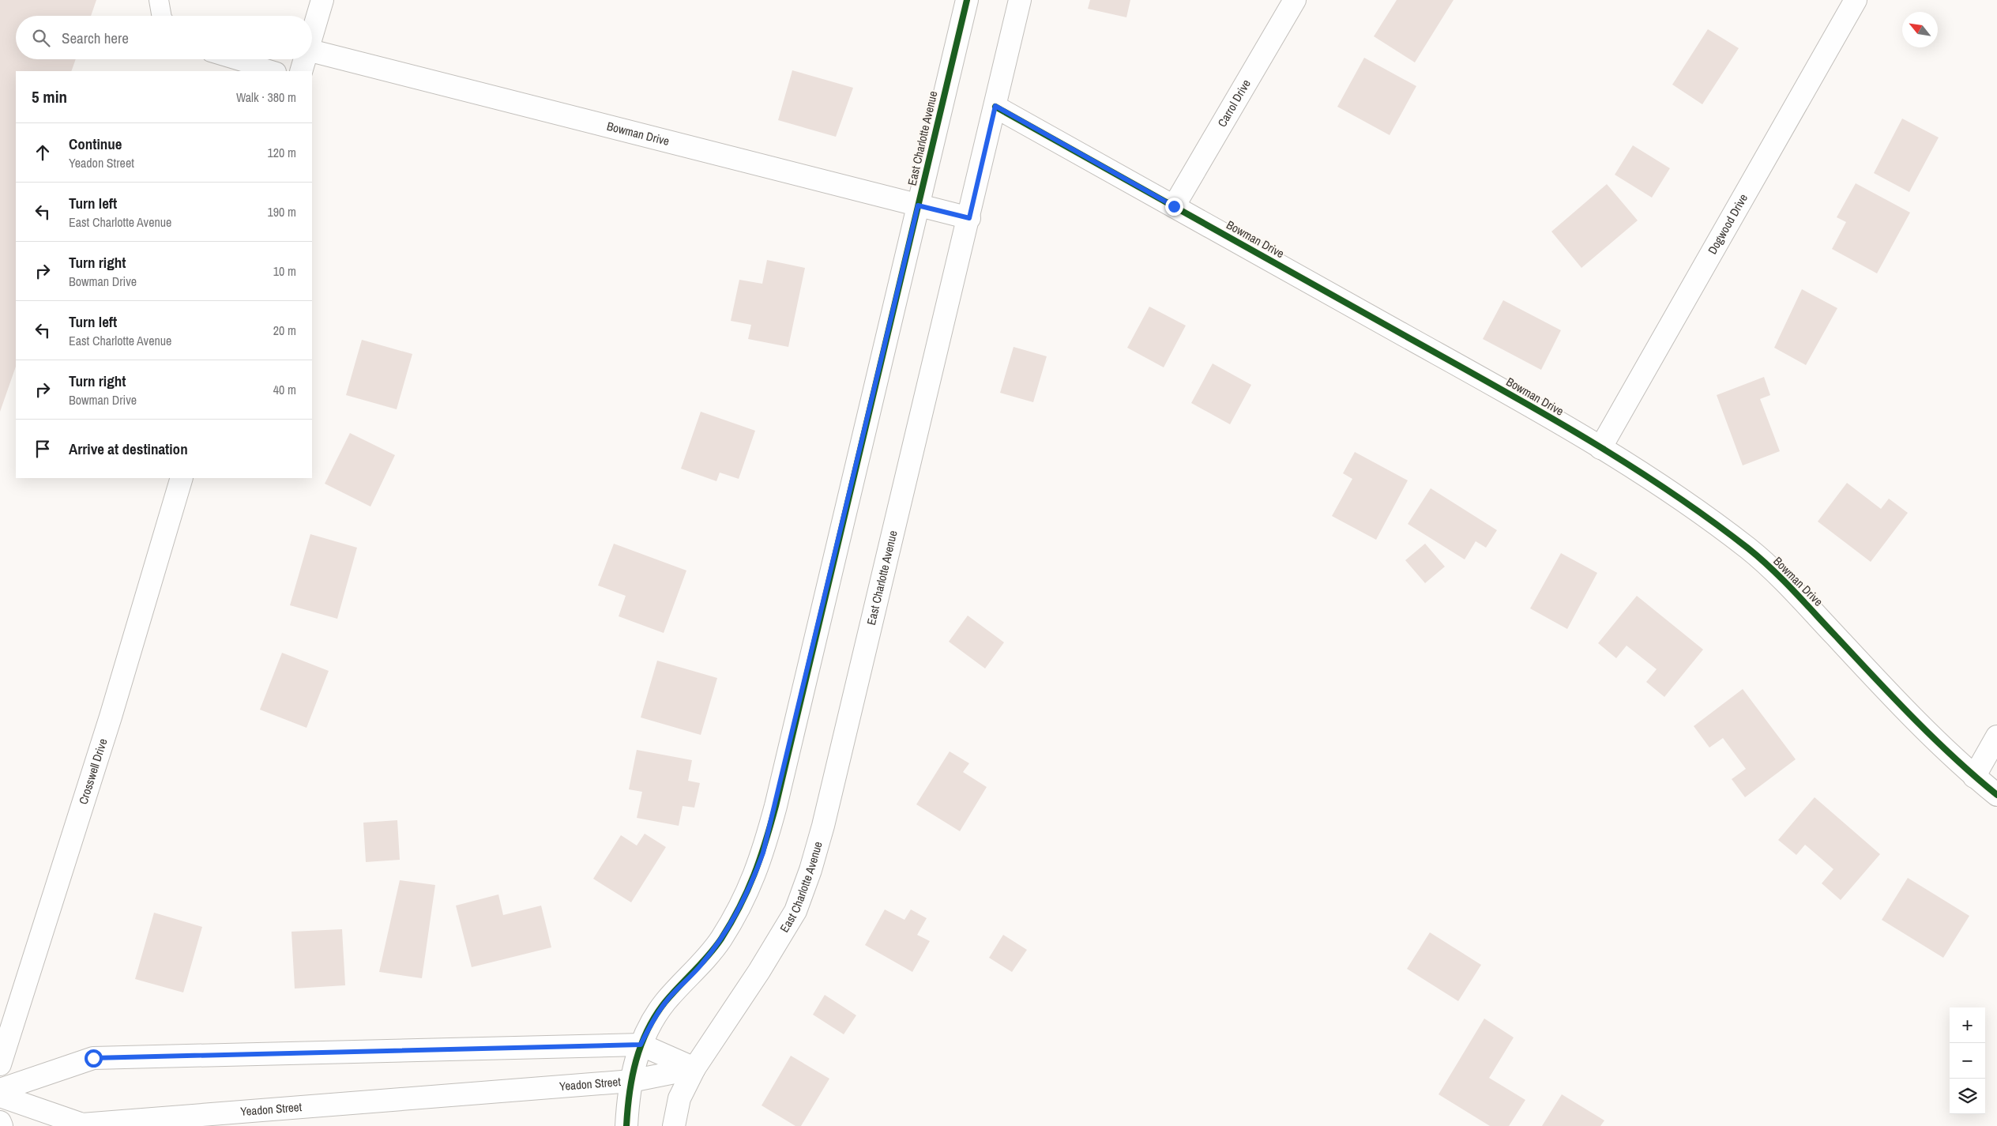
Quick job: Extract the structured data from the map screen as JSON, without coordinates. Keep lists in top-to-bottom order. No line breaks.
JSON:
{"streets":{"street":["Carrol Drive","Bowman Drive","East Charlotte Avenue","Dogwood Drive","Crosswell Drive","Yeadon Street"]},"crossings":[["Carrol Drive","Bowman Drive"],["Bowman Drive","East Charlotte Avenue"],["Bowman Drive","Dogwood Drive"],["East Charlotte Avenue","Yeadon Street"]],"north":"top left","page":{"search":"Search here","heading":["5 min","Walk · 380 m"],"list":[["Continue","Yeadon Street","120 m"],["Turn left","East Charlotte Avenue","190 m"],["Turn right","Bowman Drive","10 m"],["Turn left","East Charlotte Avenue","20 m"],["Turn right","Bowman Drive","40 m"],"Arrive at destination"],"map_buttons":["+","−"]}}
